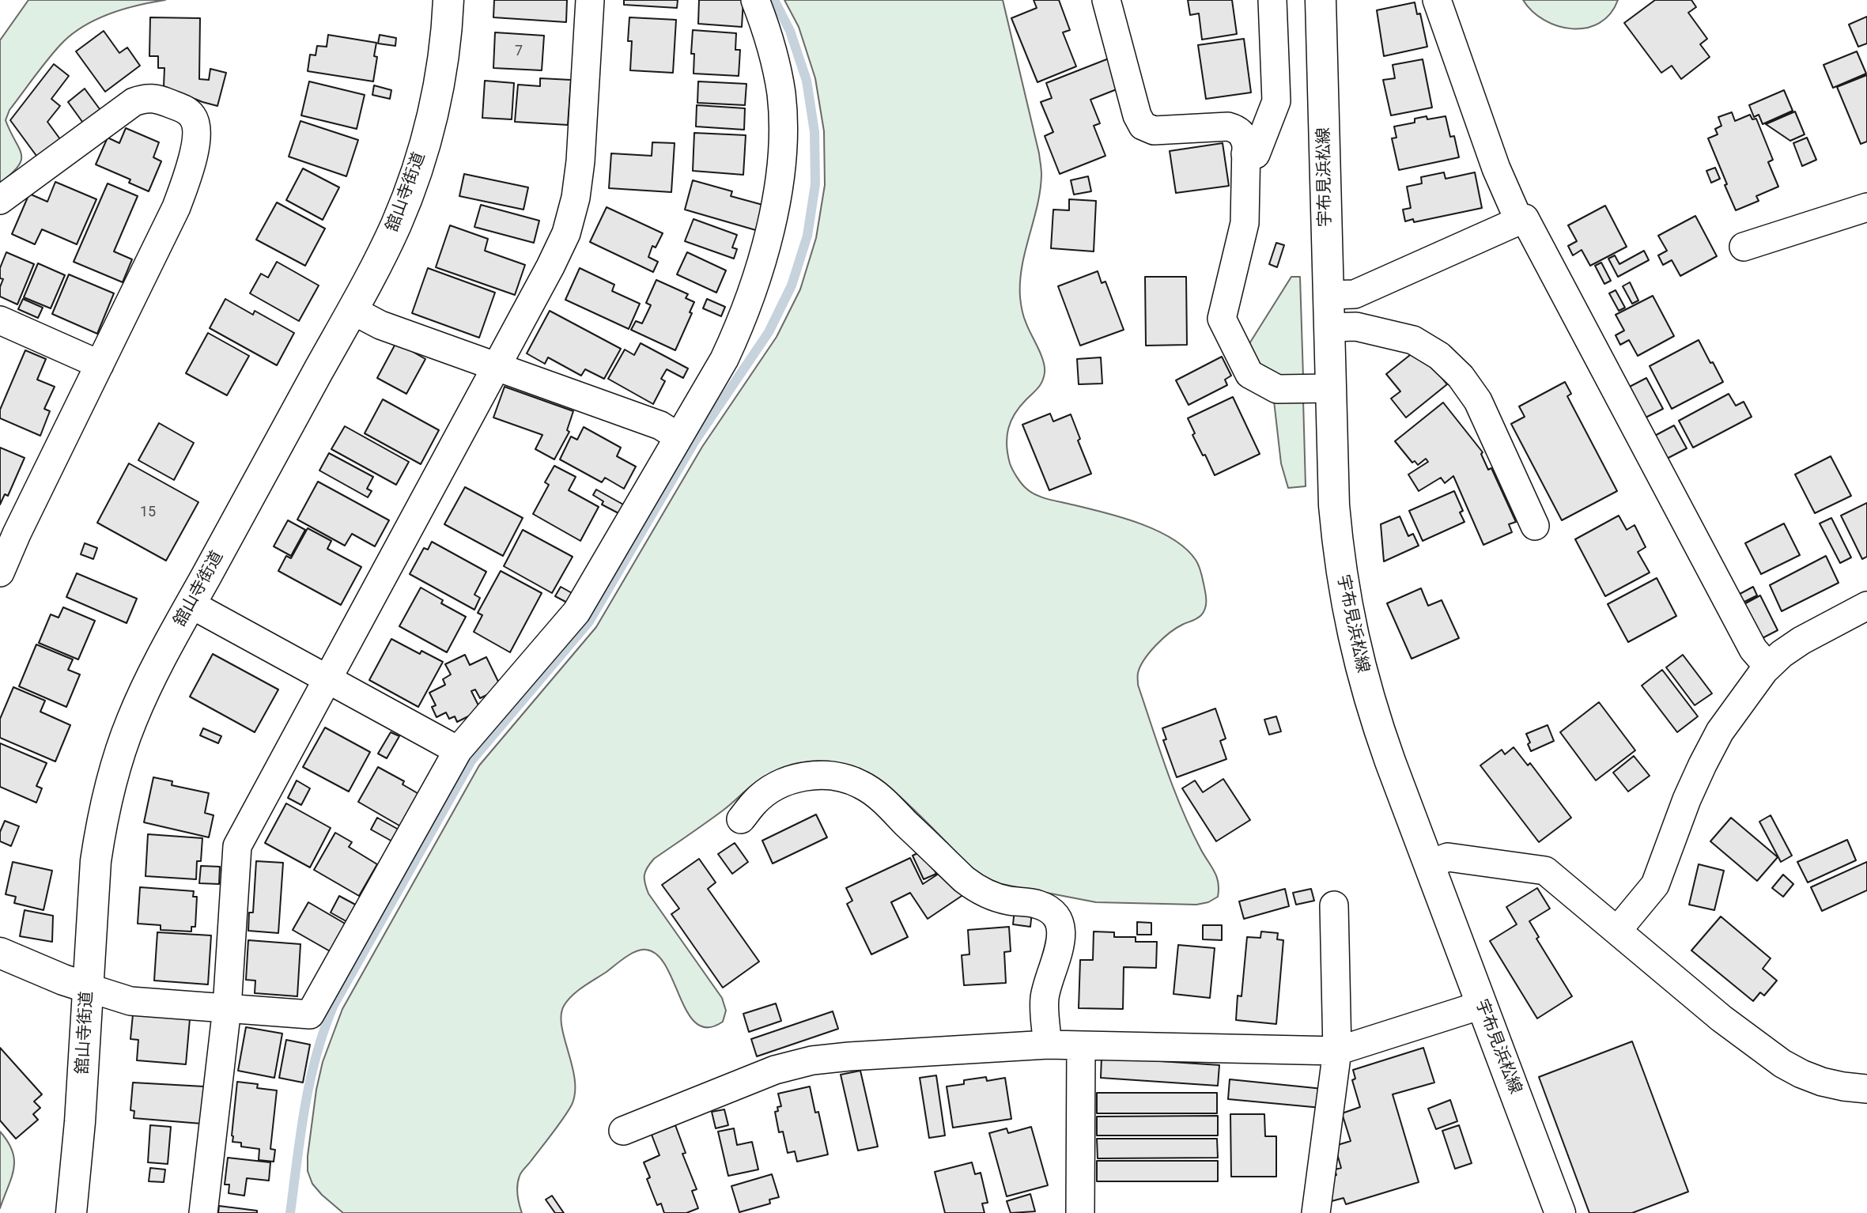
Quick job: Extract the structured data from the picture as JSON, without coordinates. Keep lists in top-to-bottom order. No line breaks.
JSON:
{"streets":{"main road":["宇布見浜松線","舘山寺街道"]},"house_numbers":["7","15"]}
